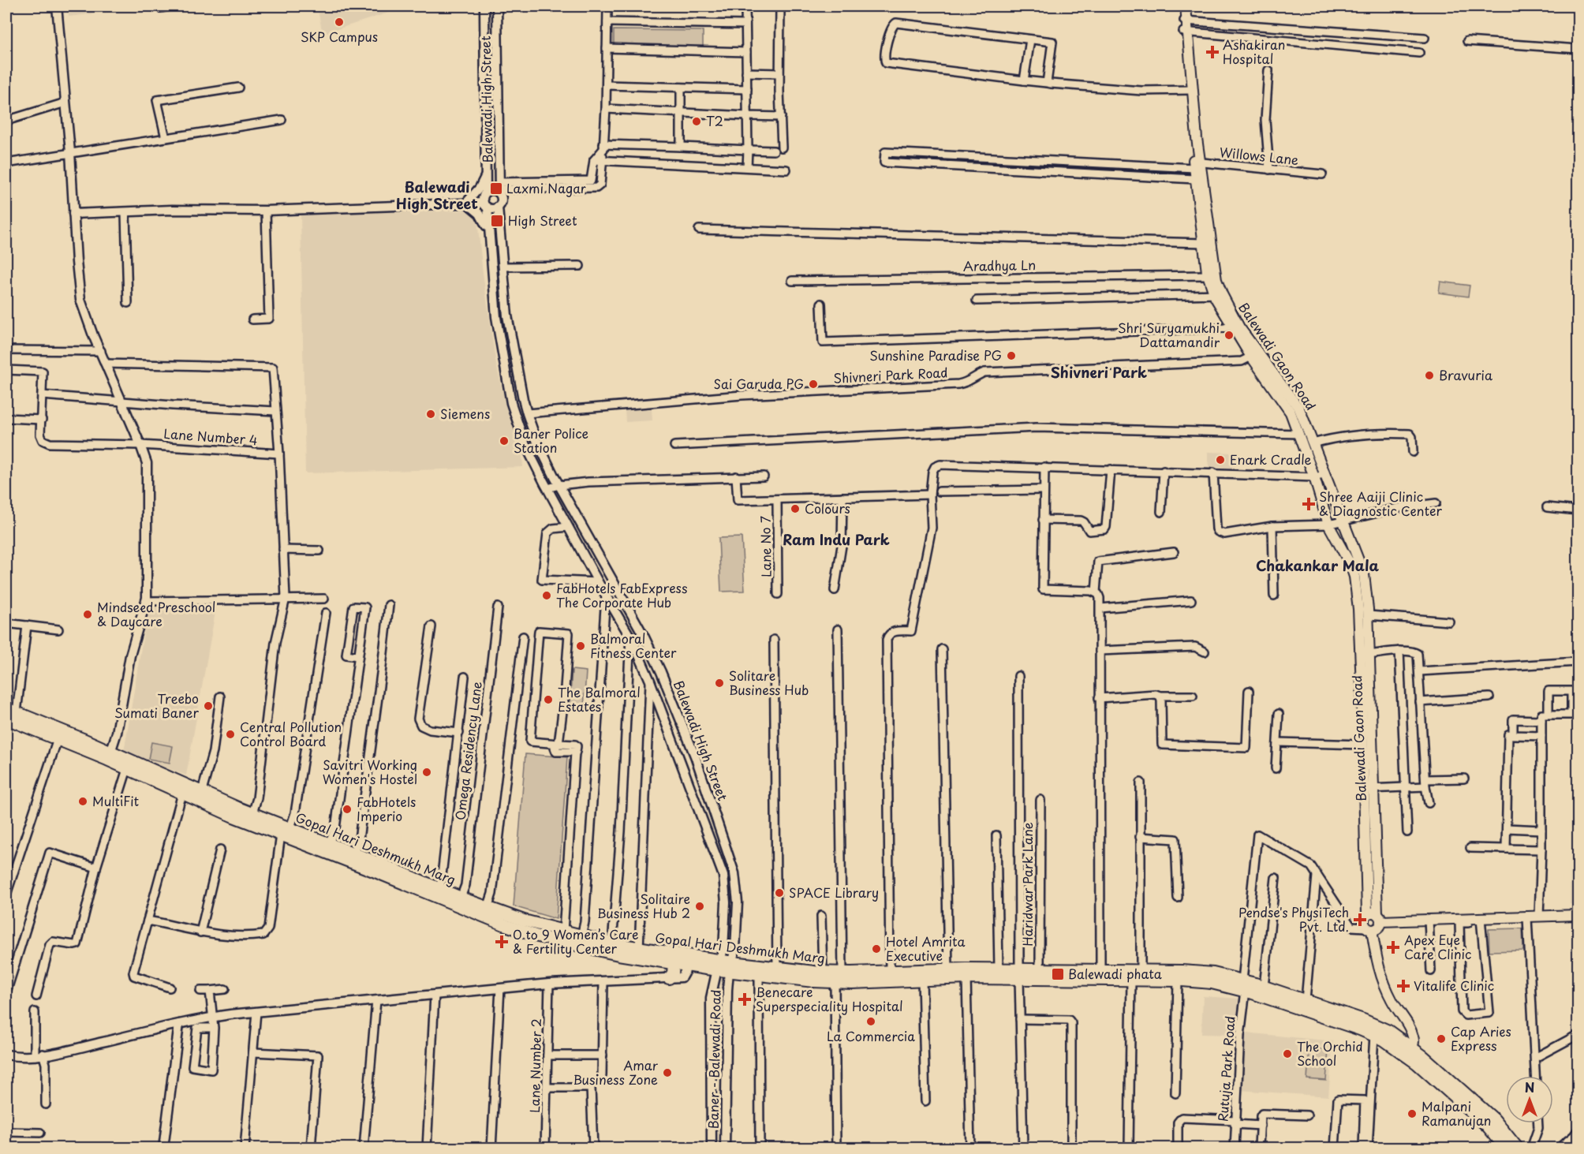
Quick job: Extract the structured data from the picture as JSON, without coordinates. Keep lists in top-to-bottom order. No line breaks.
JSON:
{"streets":{"main road":["Balewadi Gaon Road","Gopal Hari Deshmukh Marg"],"street":["Balewadi High Street","Willows Lane","Aradhya Ln","Shivneri Park Road","Lane Number 4","Lane No 7","Omega Residency Lane","Haridwar Park Lane","Baner - Balewadi Road","Lane Number 2","Rutuja Park Road"]},"crossings":[["Balewadi High Street","Shivneri Park Road"],["Balewadi High Street","Gopal Hari Deshmukh Marg"],["Balewadi High Street","Baner - Balewadi Road"],["Willows Lane","Balewadi Gaon Road"],["Aradhya Ln","Balewadi Gaon Road"],["Balewadi Gaon Road","Shivneri Park Road"],["Omega Residency Lane","Gopal Hari Deshmukh Marg"],["Gopal Hari Deshmukh Marg","Haridwar Park Lane"],["Gopal Hari Deshmukh Marg","Baner - Balewadi Road"],["Gopal Hari Deshmukh Marg","Rutuja Park Road"]],"districts":["Balewadi High Street","Shivneri Park","Ram Indu Park","Chakankar Mala"],"places":{"other":["SKP Campus","T2","Shri Suryamukhi Dattamandir","Sunshine Paradise PG","Bravuria","Sai Garuda PG","Siemens","Baner Police Station","Enark Cradle","Colours","FabHotels FabExpress The Corporate Hub","Mindseed Preschool & Daycare","Balmoral Fitness Center","Solitare Business Hub","The Balmoral Estates","Treebo Sumati Baner","Central Pollution Control Board","Savitri Working Women's Hostel","MultiFit","FabHotels Imperio","SPACE Library","Solitaire Business Hub 2","Hotel Amrita Executive","La Commercia","Cap Aries Express","The Orchid School","Amar Business Zone","Malpani Ramanujan"],"health":["Ashakiran Hospital","Shree Aaiji Clinic & Diagnostic Center","Pendse's PhysiTech Pvt. Ltd.","0 to 9 Women’s Care & Fertility Center","Apex Eye Care Clinic","Vitalife Clinic","Benecare Superspeciality Hospital"],"transit":["Laxmi Nagar","High Street","Balewadi phata"]},"north":"top"}
